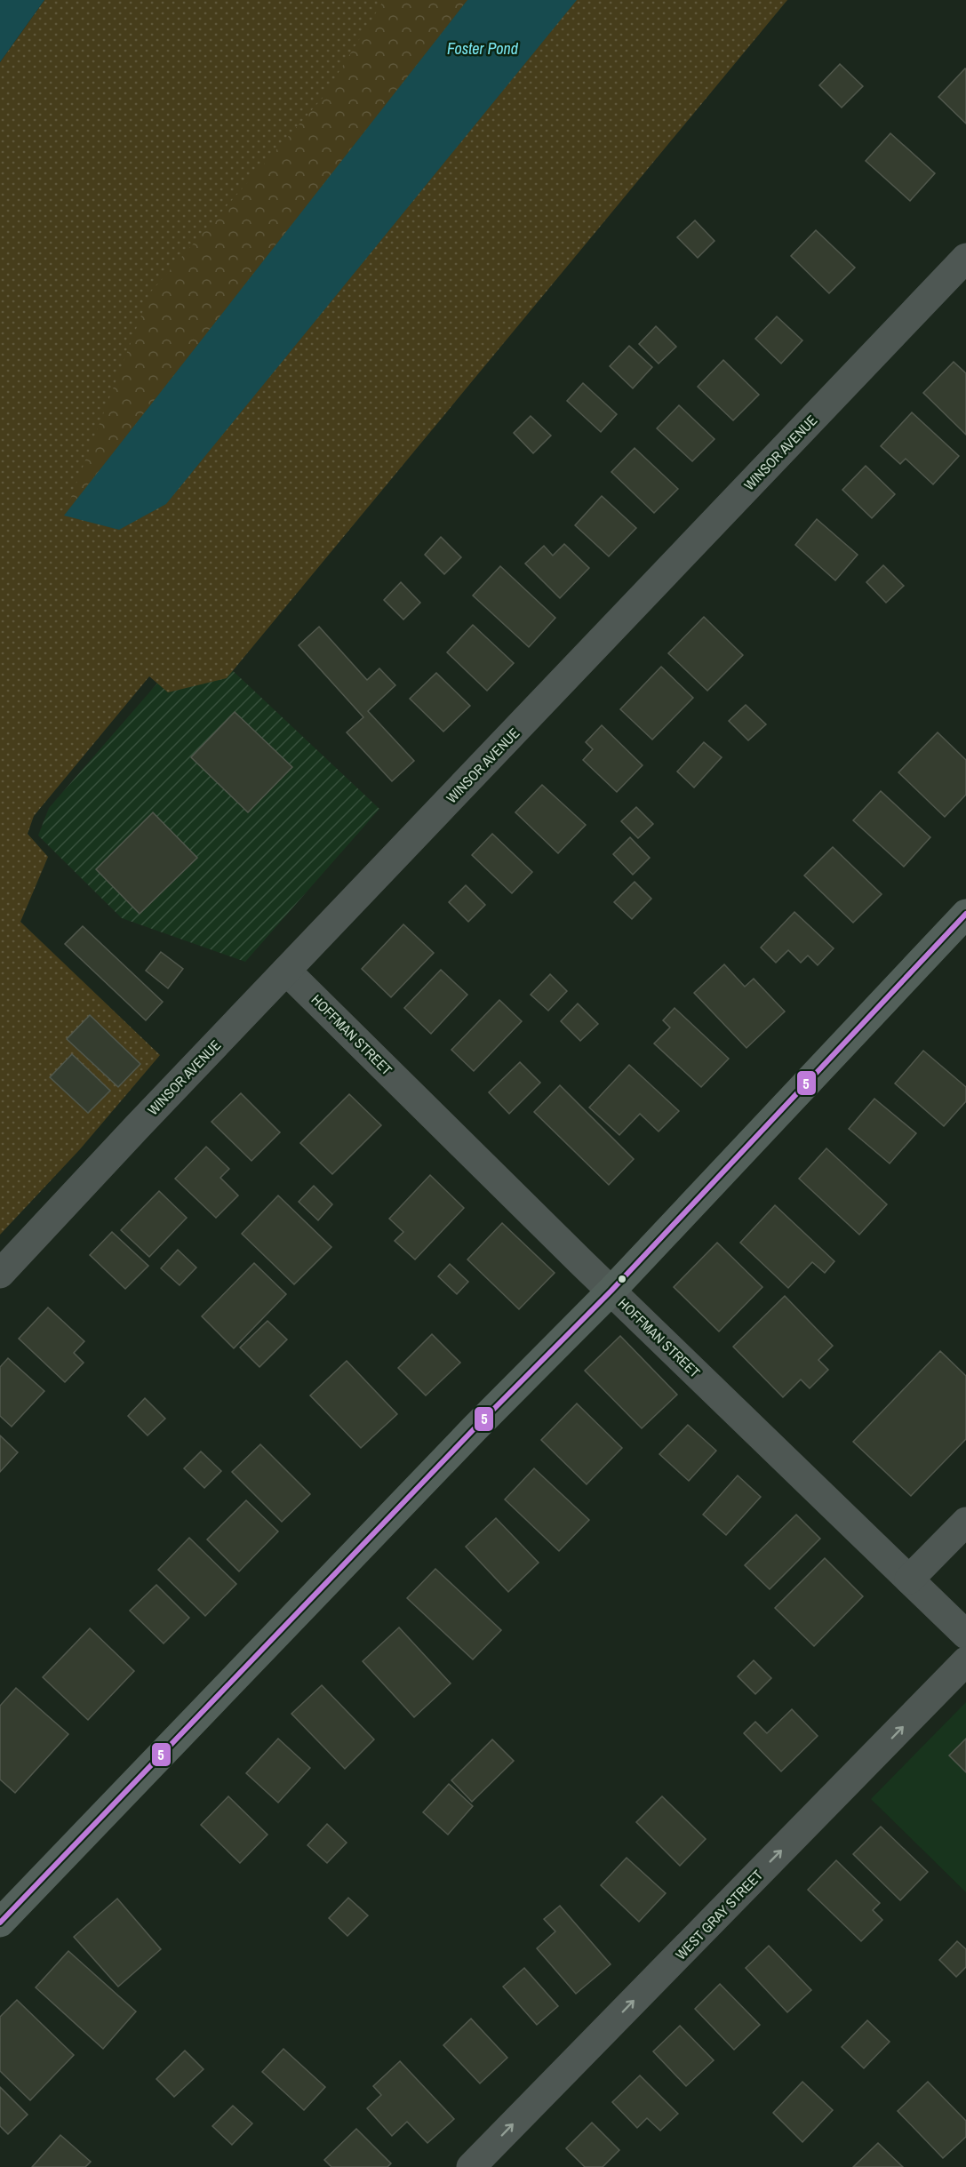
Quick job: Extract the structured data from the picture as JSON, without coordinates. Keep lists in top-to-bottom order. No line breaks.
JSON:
{"streets":{"street":["WINSOR AVENUE","HOFFMAN STREET","WEST GRAY STREET"]},"crossings":[["WINSOR AVENUE","HOFFMAN STREET"]],"one_way":["WEST GRAY STREET"],"water":["Foster Pond"],"lines":["transit line 5"]}
